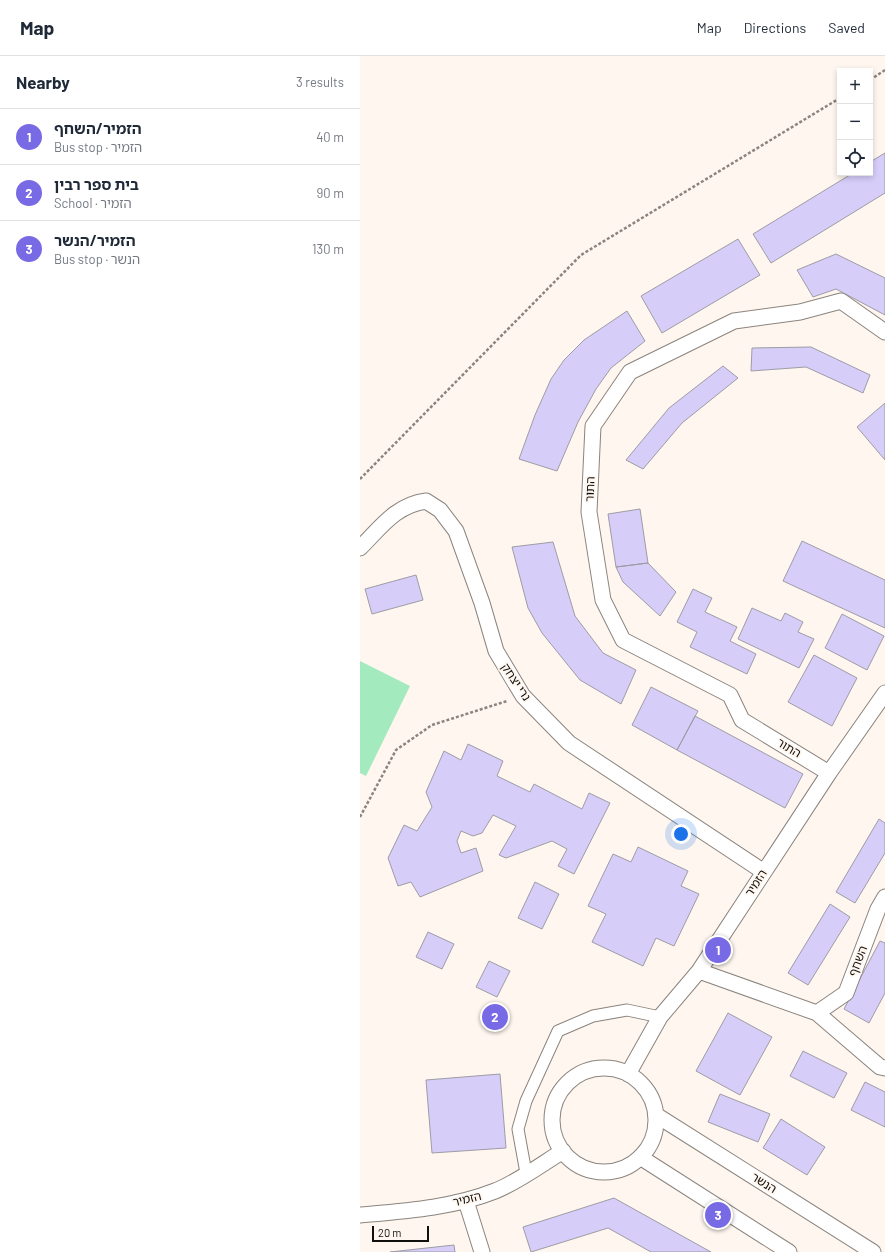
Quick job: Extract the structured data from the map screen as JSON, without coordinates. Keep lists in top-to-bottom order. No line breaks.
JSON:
{"streets":{"street":["התור","נרי יצחק","הזמיר","השחף","הנשר"]},"crossings":[["התור","הזמיר"],["נרי יצחק","הזמיר"],["הזמיר","הנשר"]],"scale_bar":"20 m","page":{"header":"Map","nav":["Map","Directions","Saved"],"heading":["Nearby","3 results"],"map_buttons":["+","−"],"list":[{"mark":"1","name":"הזמיר/השחף","note":"Bus stop · הזמיר","value":"40 m"},{"mark":"2","name":"בית ספר רבין","note":"School · הזמיר","value":"90 m"},{"mark":"3","name":"הזמיר/הנשר","note":"Bus stop · הנשר","value":"130 m"}],"pins":["1","2","3"],"scale":"20 m"}}
